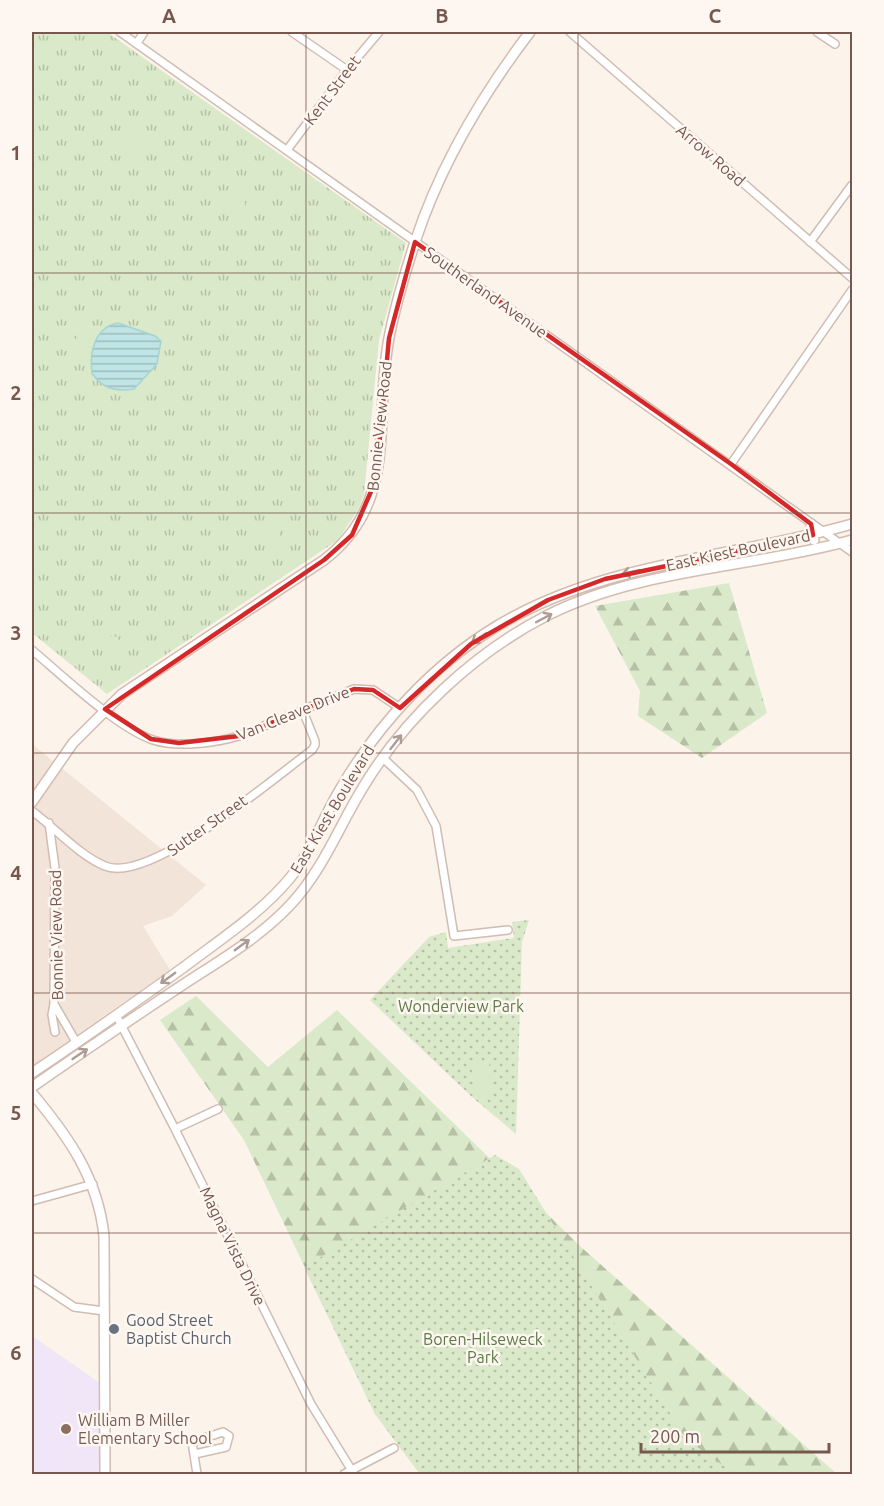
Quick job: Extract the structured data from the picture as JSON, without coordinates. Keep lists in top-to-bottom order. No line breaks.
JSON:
{"streets":{"main road":["Bonnie View Road","East Kiest Boulevard"],"street":["Kent Street","Arrow Road","Southerland Avenue","Van Cleave Drive","Sutter Street","Magna Vista Drive"]},"crossings":[["Kent Street","Southerland Avenue"],["Southerland Avenue","Bonnie View Road"],["Bonnie View Road","East Kiest Boulevard"],["Bonnie View Road","Van Cleave Drive"],["Bonnie View Road","Sutter Street"],["East Kiest Boulevard","Van Cleave Drive"],["East Kiest Boulevard","Magna Vista Drive"],["Van Cleave Drive","Sutter Street"]],"parks":["Wonderview Park","Boren-Hilseweck Park"],"places":["Good Street Baptist Church","William B Miller Elementary School"],"scale_bar":"200 m","grid":{"columns":["A","B","C"],"rows":["1","2","3","4","5","6"]}}
